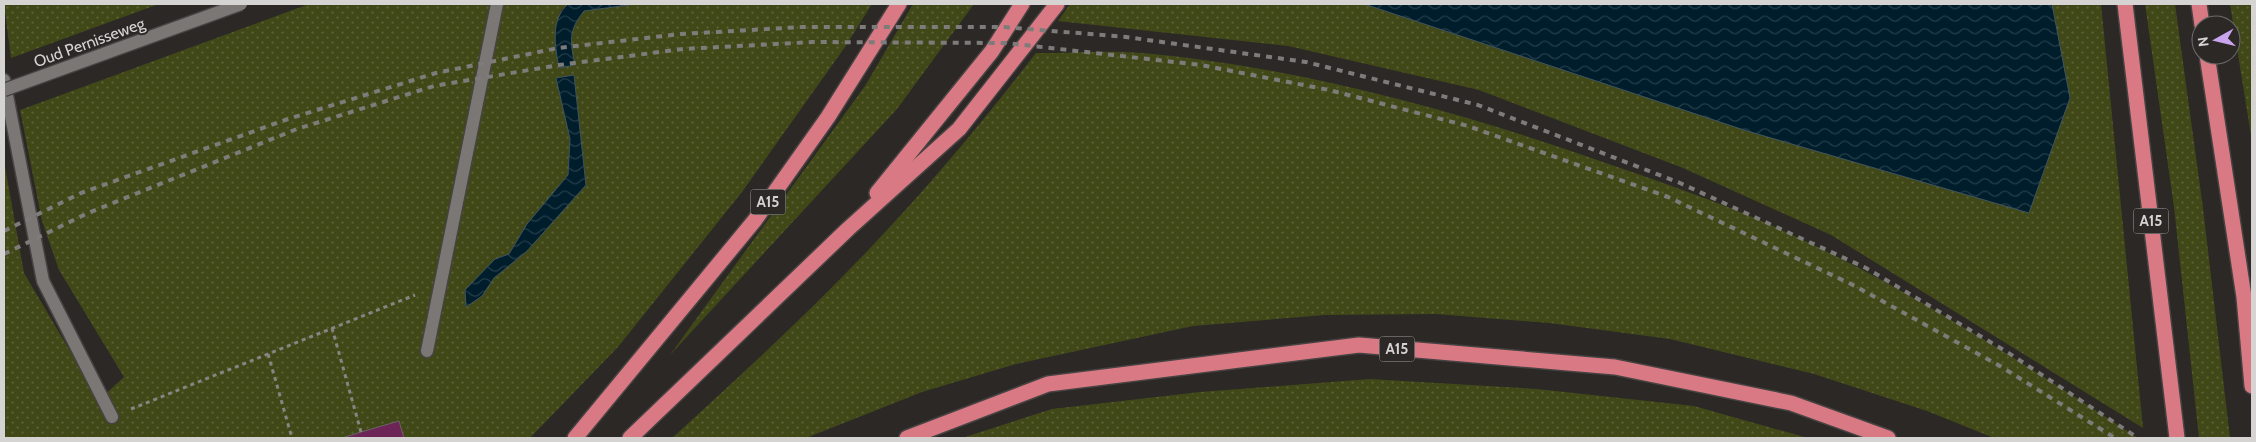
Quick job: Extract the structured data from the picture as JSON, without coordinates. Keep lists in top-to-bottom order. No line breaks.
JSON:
{"streets":{"highway":["A15"],"street":["Oud Pernisseweg"]},"north":"left"}
